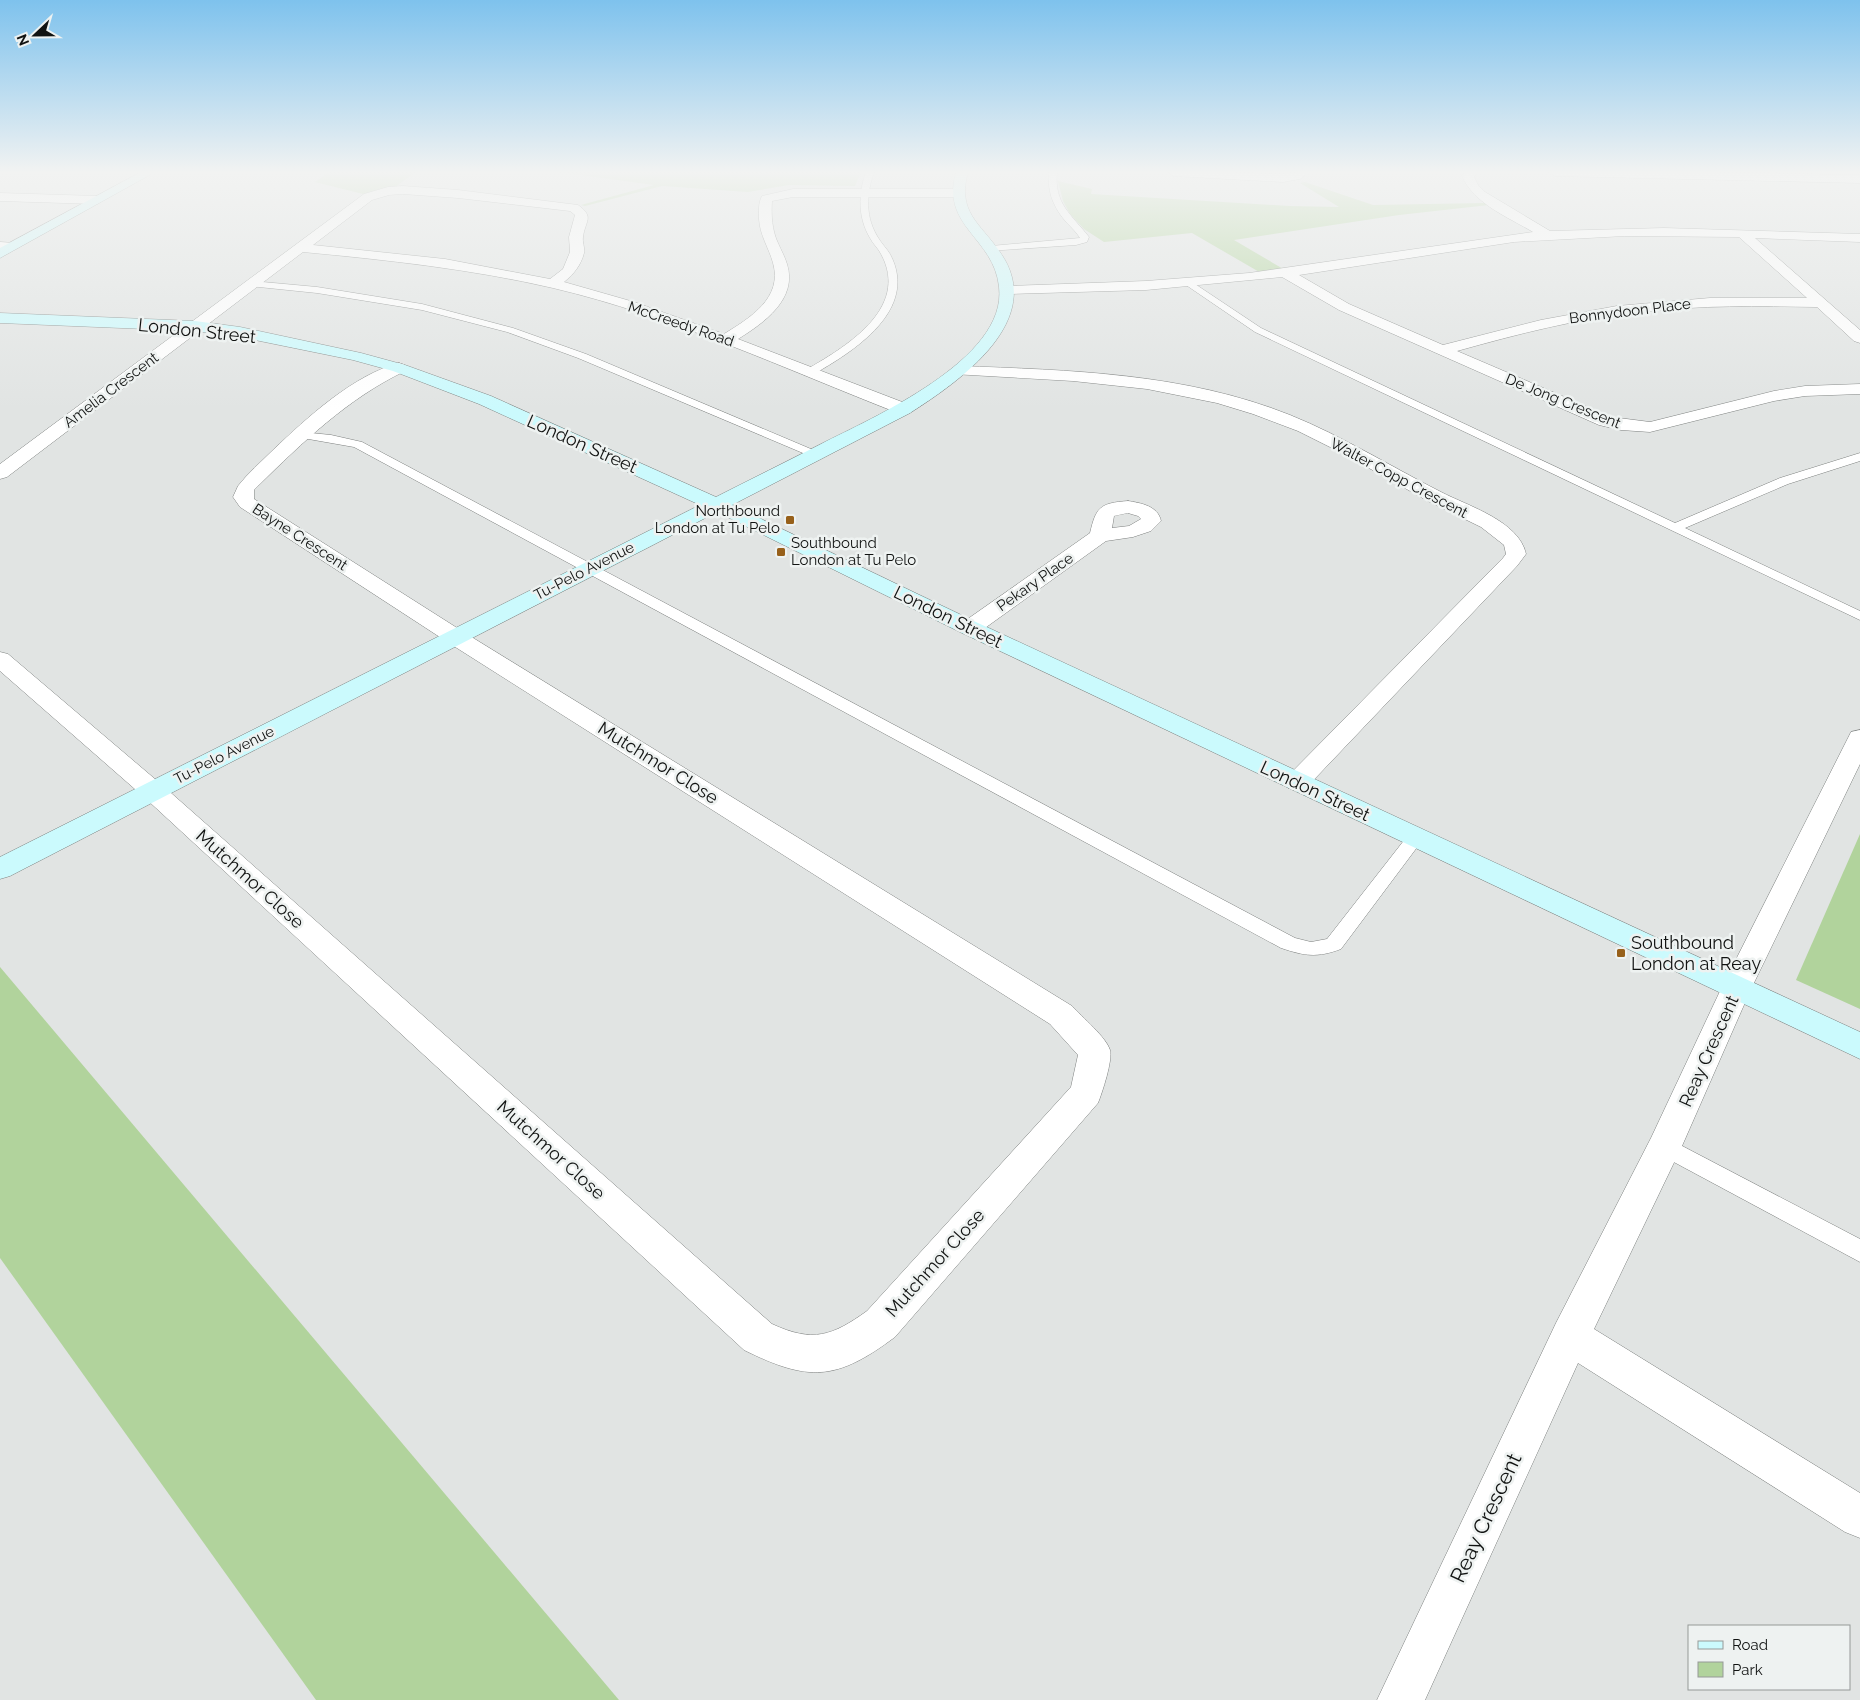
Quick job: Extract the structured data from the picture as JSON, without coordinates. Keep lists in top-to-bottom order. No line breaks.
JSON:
{"streets":{"street":["Bonnydoon Place","McCreedy Road","London Street","Amelia Crescent","De Jong Crescent","Walter Copp Crescent","Bayne Crescent","Tu-Pelo Avenue","Pekary Place","Mutchmor Close","Reay Crescent"]},"crossings":[["Bonnydoon Place","De Jong Crescent"],["McCreedy Road","Amelia Crescent"],["McCreedy Road","Tu-Pelo Avenue"],["London Street","Amelia Crescent"],["London Street","Walter Copp Crescent"],["London Street","Bayne Crescent"],["London Street","Tu-Pelo Avenue"],["London Street","Pekary Place"],["London Street","Reay Crescent"],["Walter Copp Crescent","Tu-Pelo Avenue"],["Bayne Crescent","Tu-Pelo Avenue"],["Bayne Crescent","Mutchmor Close"],["Tu-Pelo Avenue","Mutchmor Close"]],"places":{"transit":["Northbound London at Tu Pelo","Southbound London at Tu Pelo","Southbound London at Reay"]},"legend":["Road","Park"],"north":"left"}
